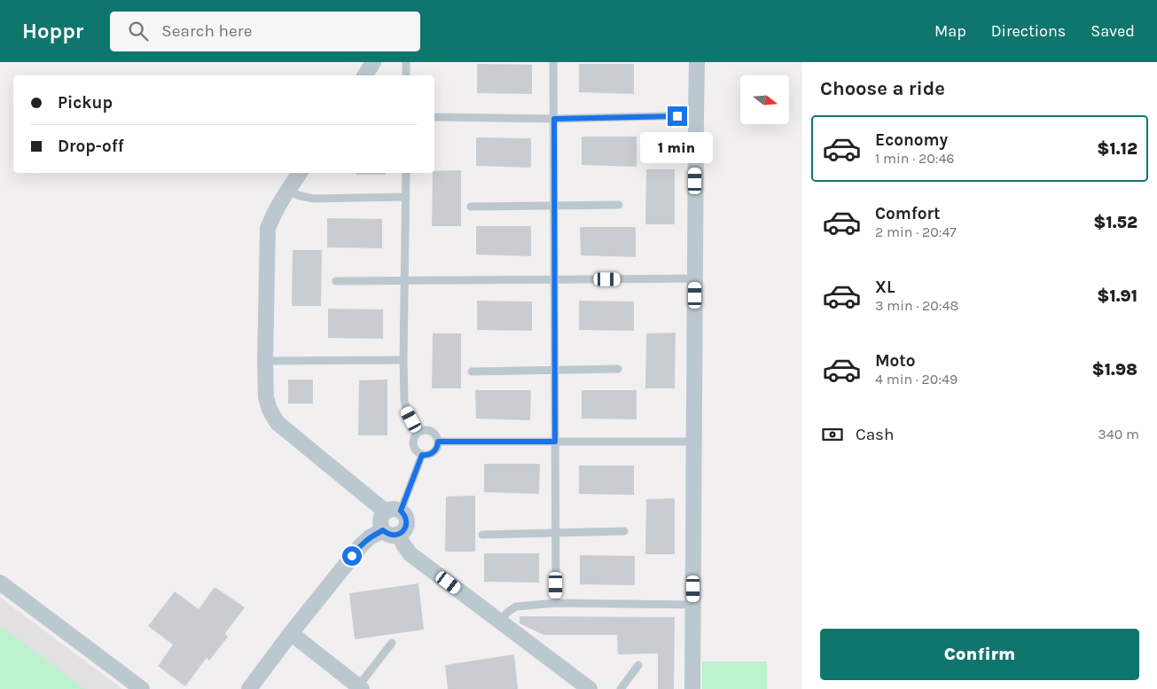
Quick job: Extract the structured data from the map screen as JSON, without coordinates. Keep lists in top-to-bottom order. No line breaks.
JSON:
{"north":"right","page":{"header":"Hoppr","search":"Search here","nav":["Map","Directions","Saved"],"heading":"Choose a ride","banner":["Pickup","Drop-off"],"list":[{"name":"Economy","note":"1 min · 20:46","value":"$1.12"},{"name":"Comfort","note":"2 min · 20:47","value":"$1.52"},{"name":"XL","note":"3 min · 20:48","value":"$1.91"},{"name":"Moto","note":"4 min · 20:49","value":"$1.98"}],"bubble":"1 min","pay":["Cash","340 m"],"buttons":"Confirm"}}
